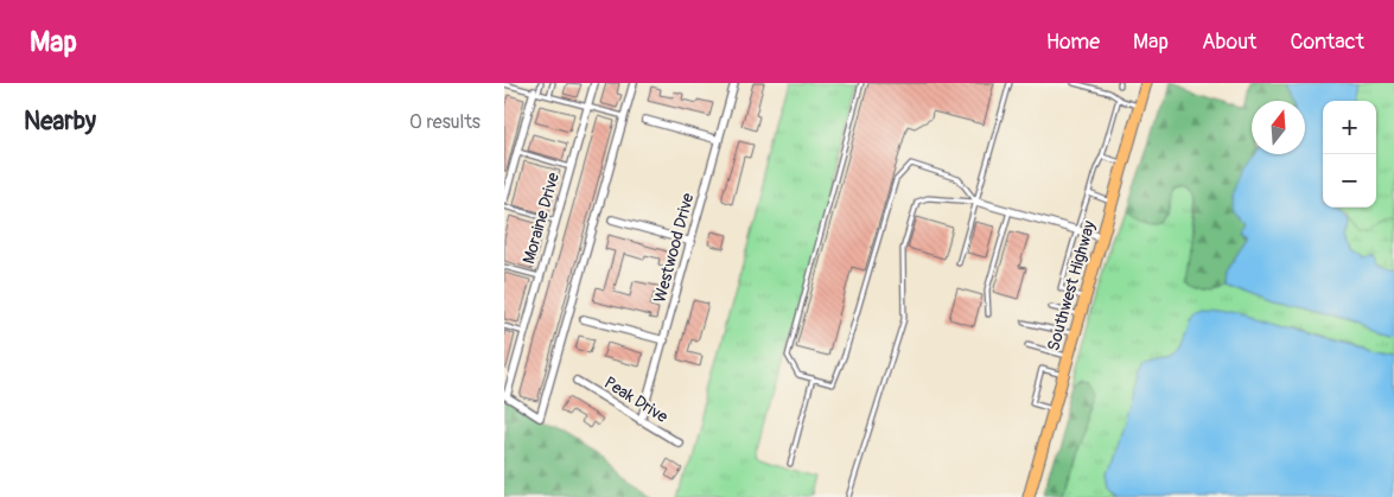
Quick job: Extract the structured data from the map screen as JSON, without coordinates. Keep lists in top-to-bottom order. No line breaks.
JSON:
{"streets":{"main road":["Southwest Highway"],"street":["Moraine Drive","Westwood Drive","Peak Drive"]},"crossings":[["Westwood Drive","Peak Drive"]],"north":"top","page":{"header":"Map","nav":["Home","Map","About","Contact"],"heading":["Nearby","0 results"],"map_buttons":["+","−"]}}
